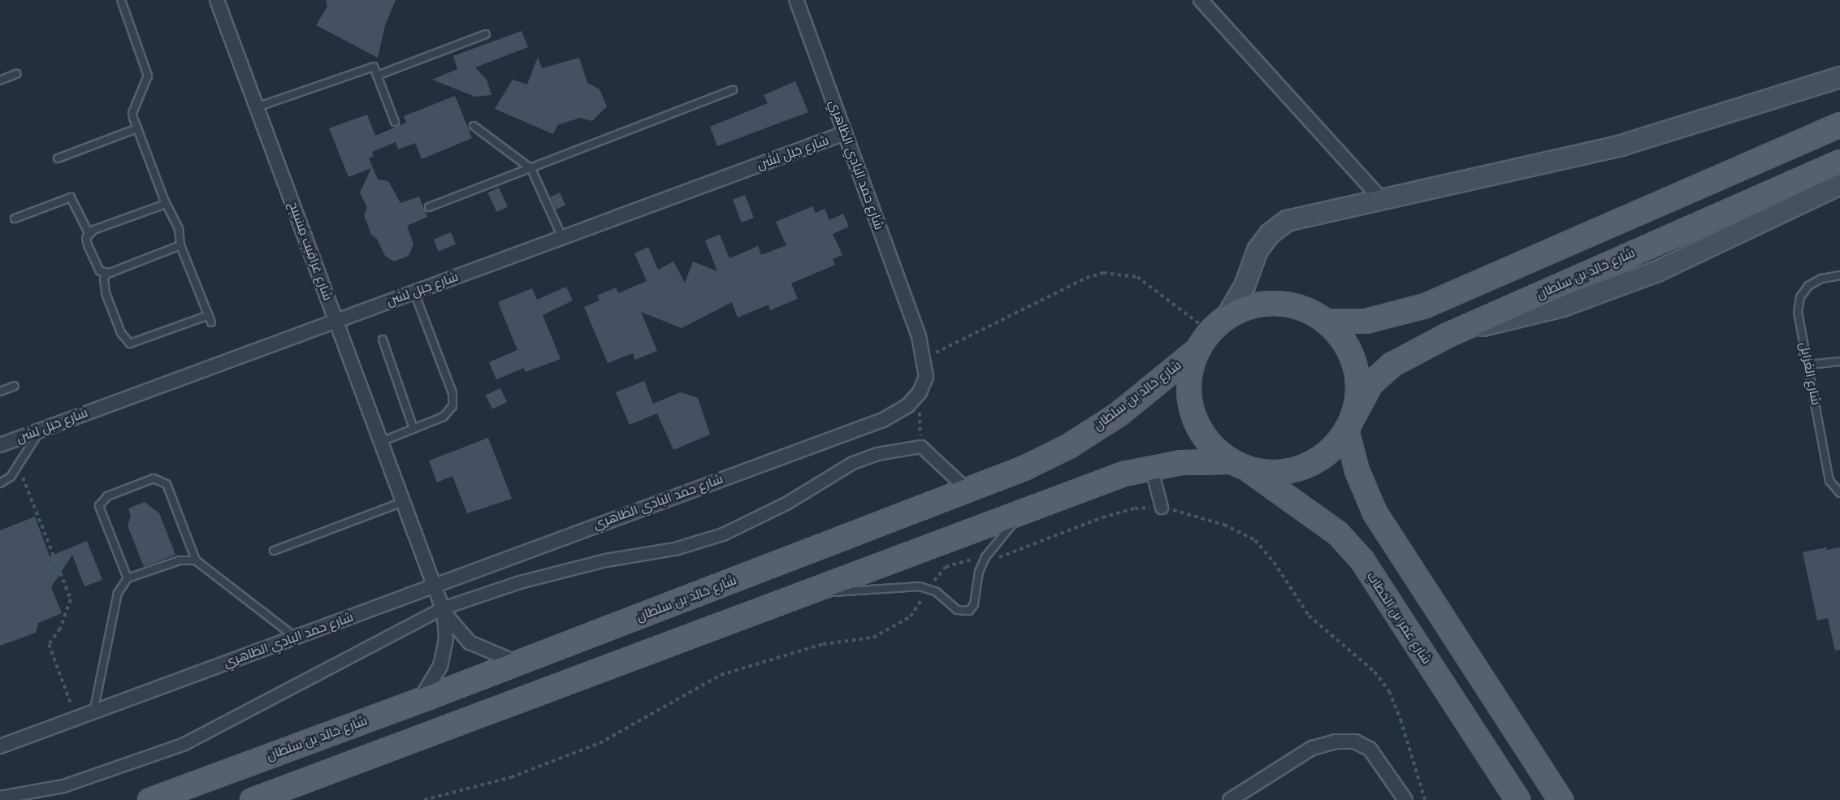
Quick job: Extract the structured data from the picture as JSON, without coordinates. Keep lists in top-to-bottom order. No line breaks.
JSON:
{"streets":{"main road":["شارع خالِد بن سلطان","شارع عمر بن الخطاب"],"street":["شارع جَبَل لِشَن","شارع حمد البادي الظاهري","شارع عَراقِيب مِسَيبِح"],"lane":["شارع الغَزايِل"]},"crossings":[["شارع جَبَل لِشَن","شارع حمد البادي الظاهري"],["شارع جَبَل لِشَن","شارع عَراقِيب مِسَيبِح"],["شارع حمد البادي الظاهري","شارع عَراقِيب مِسَيبِح"],["شارع عَراقِيب مِسَيبِح","شارع خالِد بن سلطان"],["شارع خالِد بن سلطان","شارع عمر بن الخطاب"]]}
